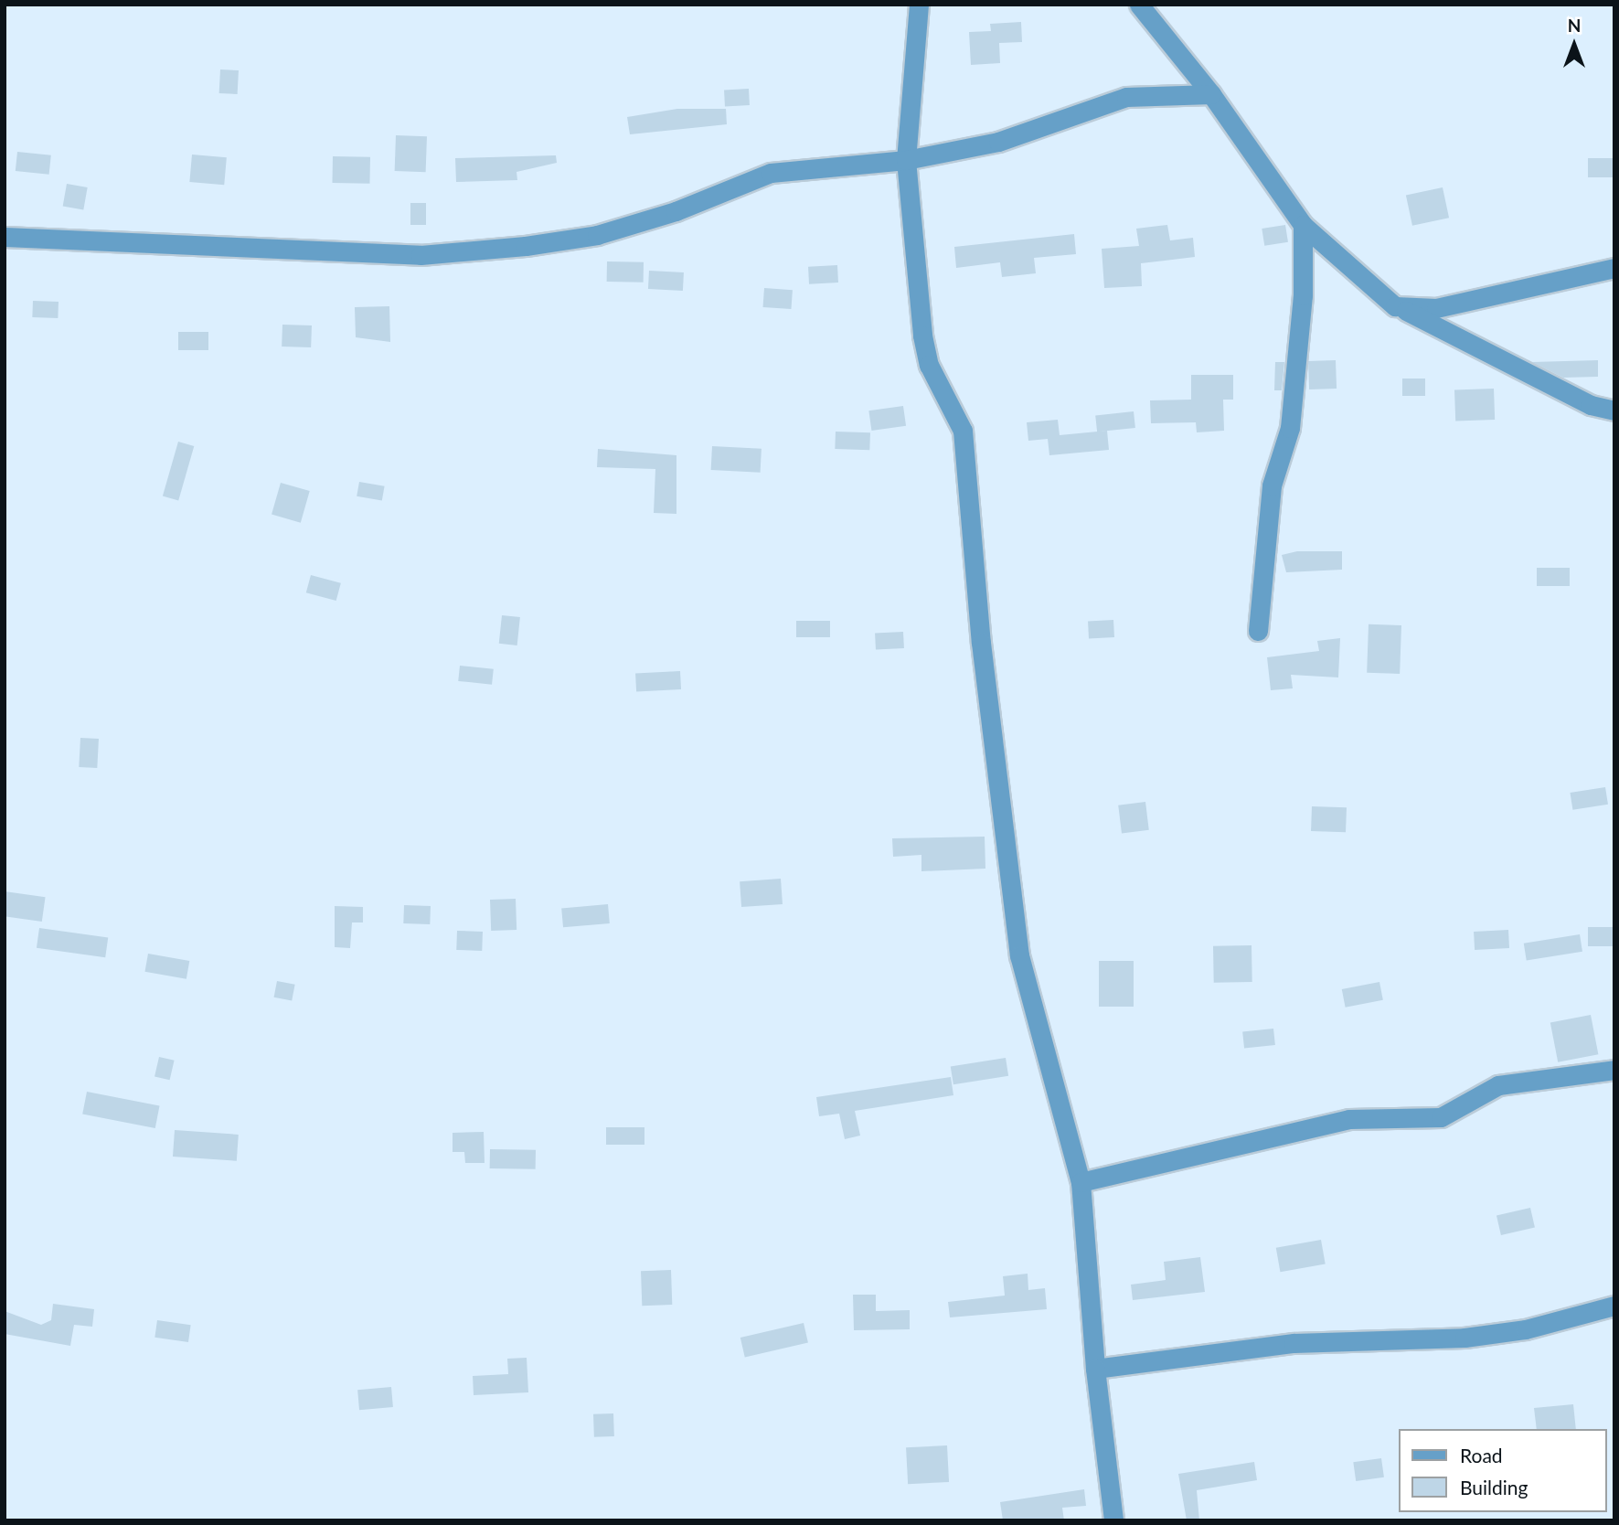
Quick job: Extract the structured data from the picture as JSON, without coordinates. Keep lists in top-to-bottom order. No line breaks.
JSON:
{"legend":["Road","Building"],"north":"top"}
